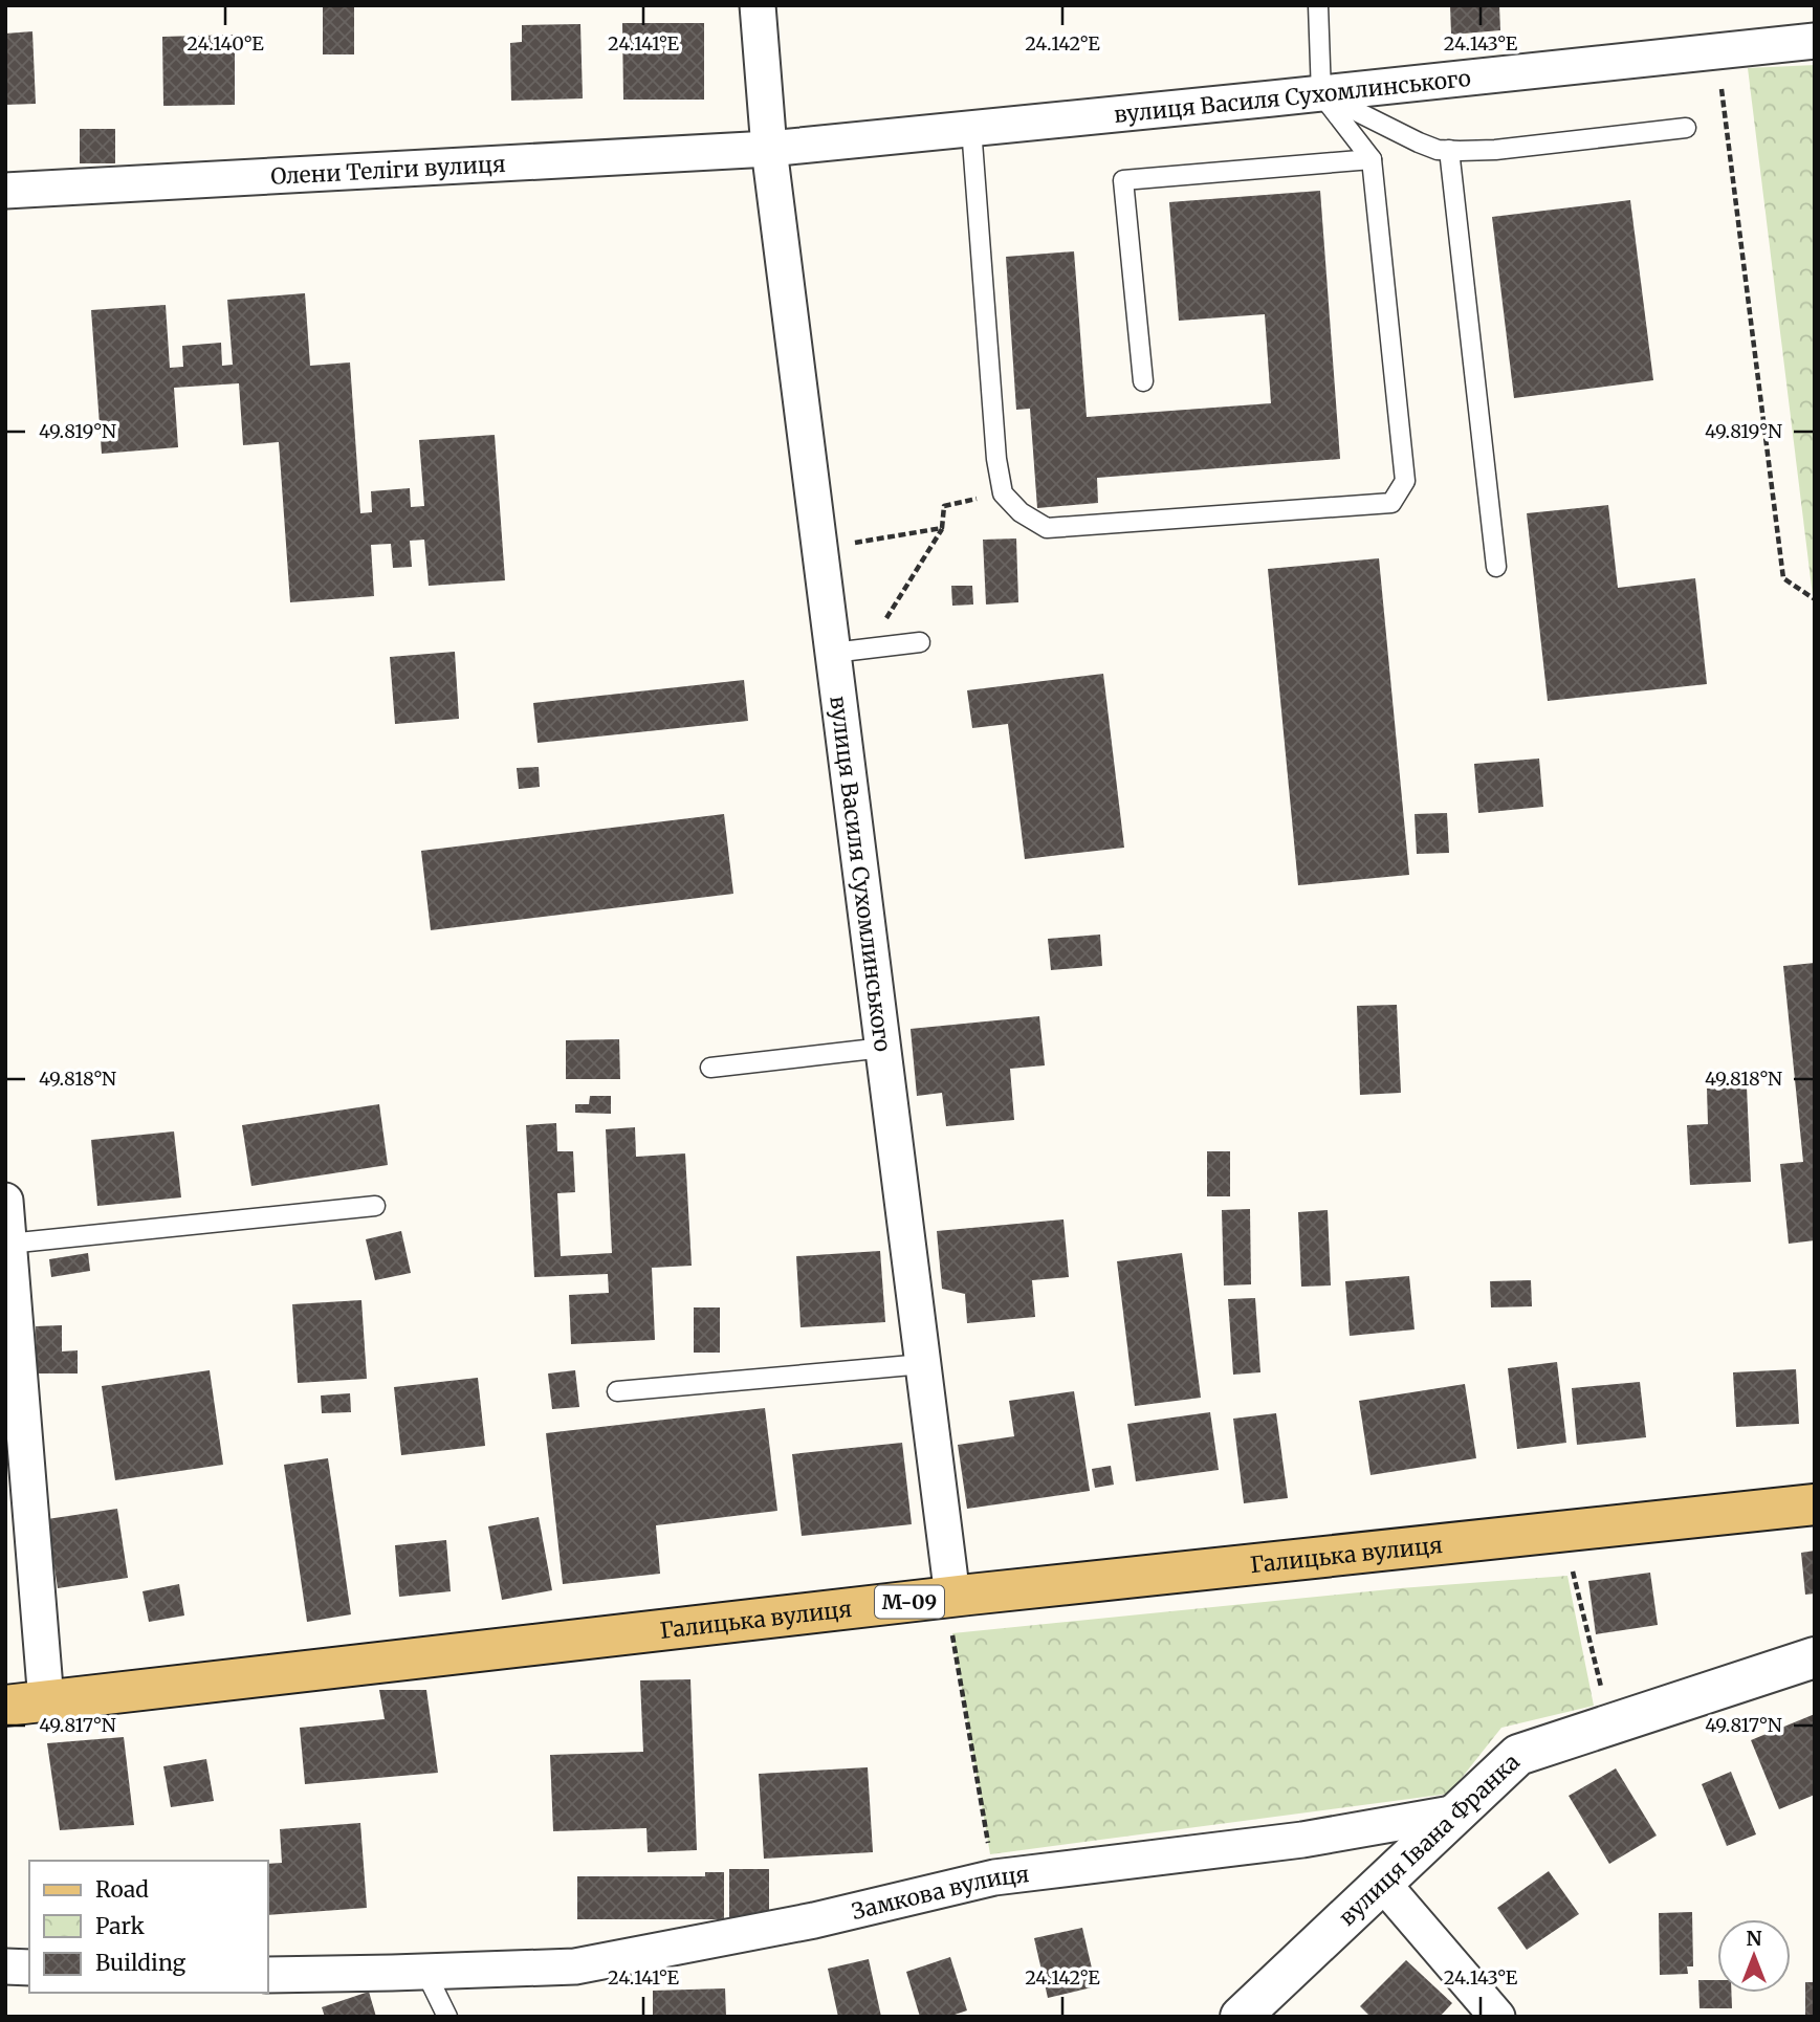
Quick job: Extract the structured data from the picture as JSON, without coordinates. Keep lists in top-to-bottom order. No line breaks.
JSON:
{"streets":{"main road":["Галицька вулиця","М-09"],"street":["вулиця Василя Сухомлинського","Олени Теліги вулиця","вулиця Івана Франка","Замкова вулиця"]},"crossings":[["вулиця Василя Сухомлинського","Олени Теліги вулиця"],["вулиця Василя Сухомлинського","Галицька вулиця"],["вулиця Івана Франка","Замкова вулиця"]],"legend":["Road","Park","Building"],"north":"top","coordinates":["24.140°E","24.141°E","24.142°E","24.143°E","49.819°N","49.818°N","49.817°N"]}
